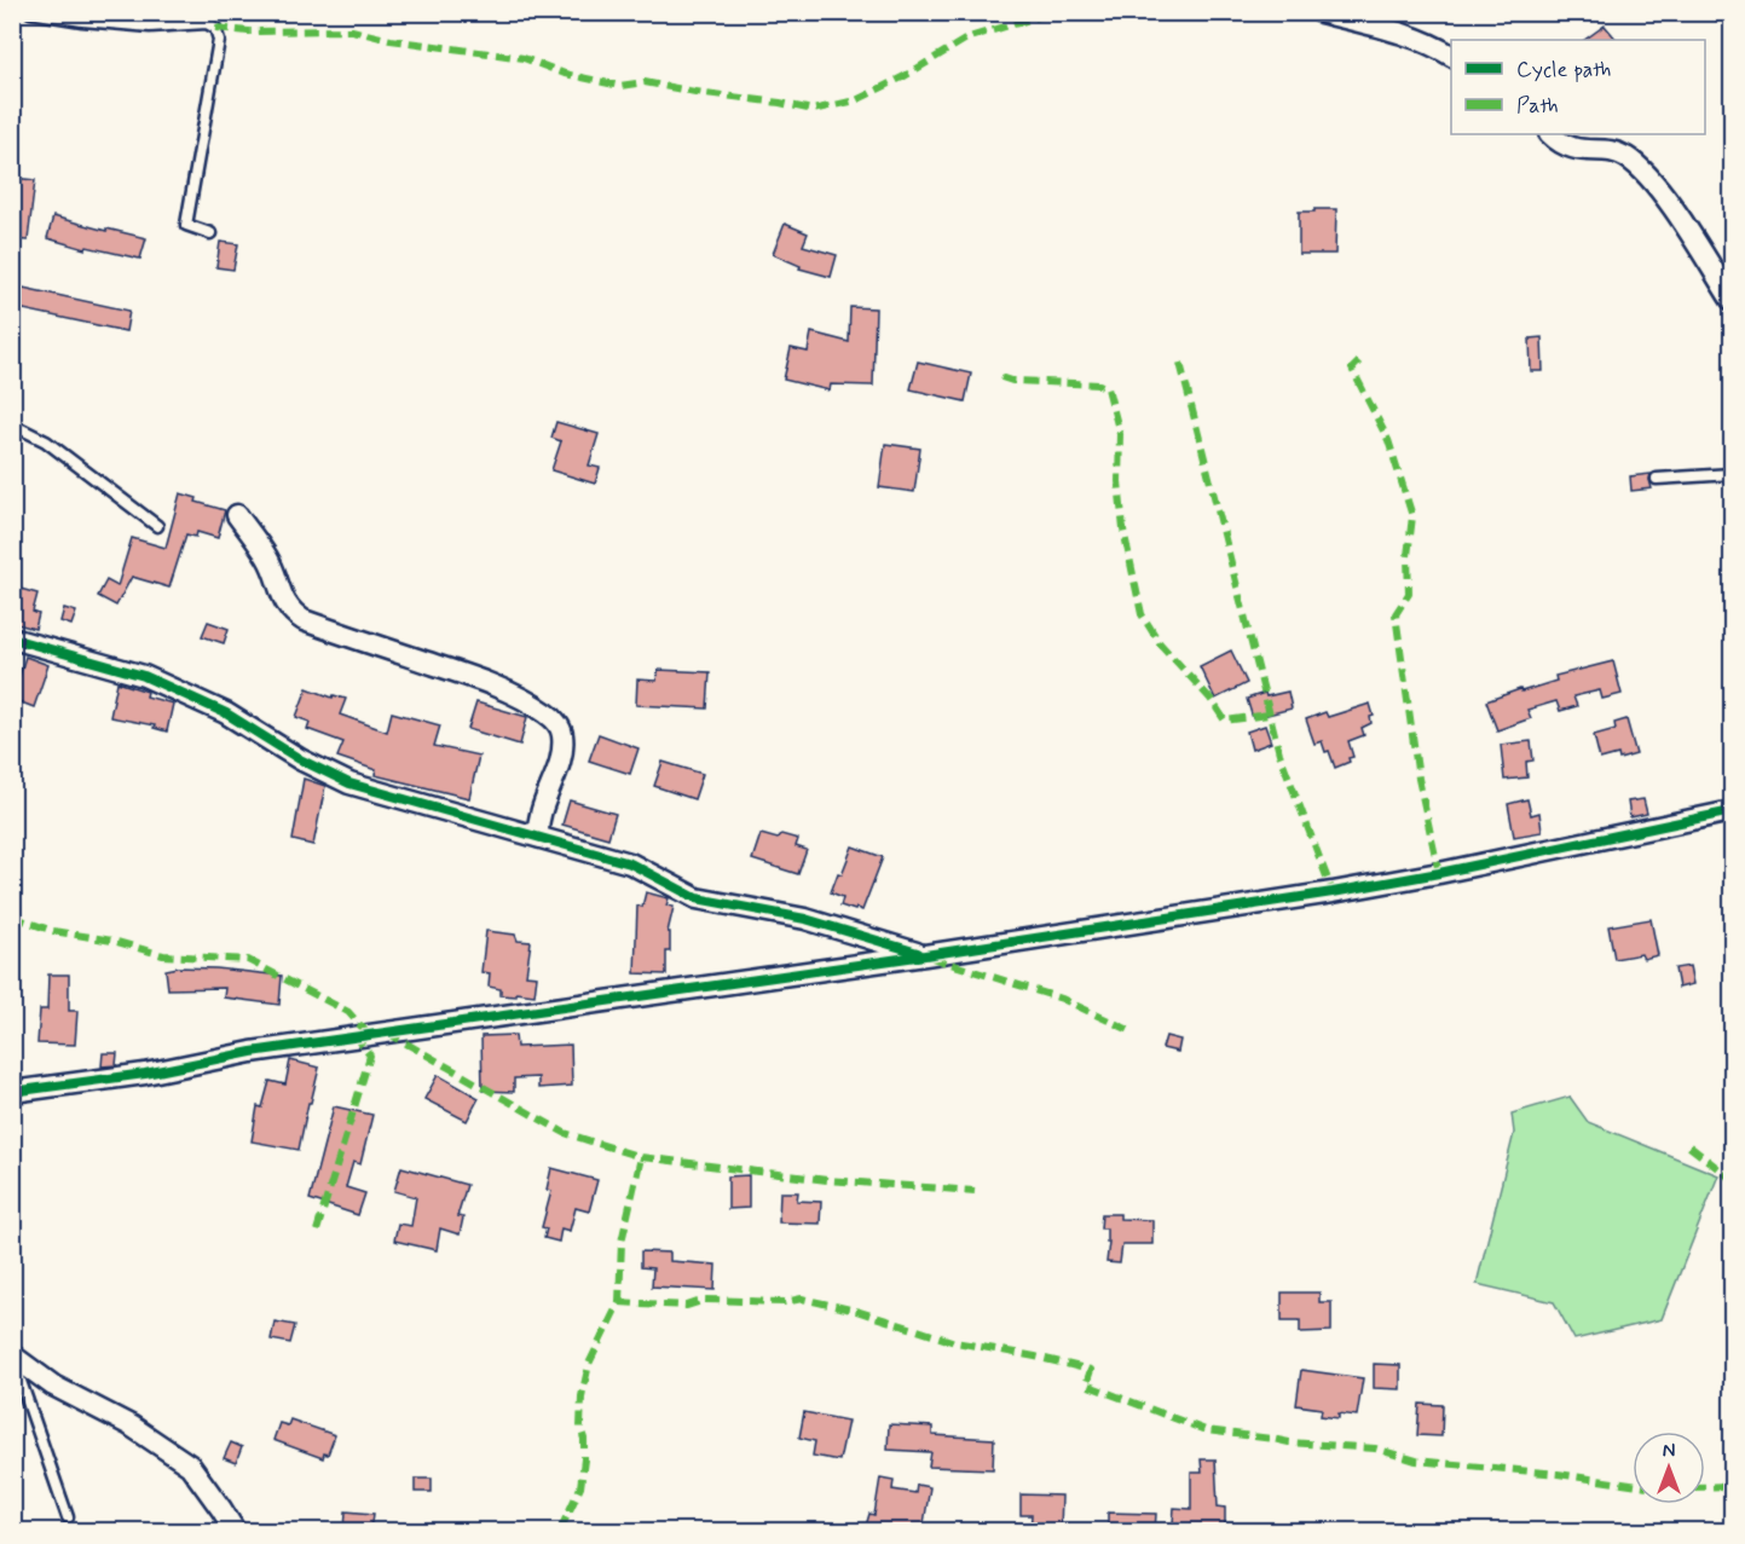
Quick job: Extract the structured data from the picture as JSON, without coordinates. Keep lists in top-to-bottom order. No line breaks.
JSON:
{"legend":["Cycle path","Path"],"north":"top"}
